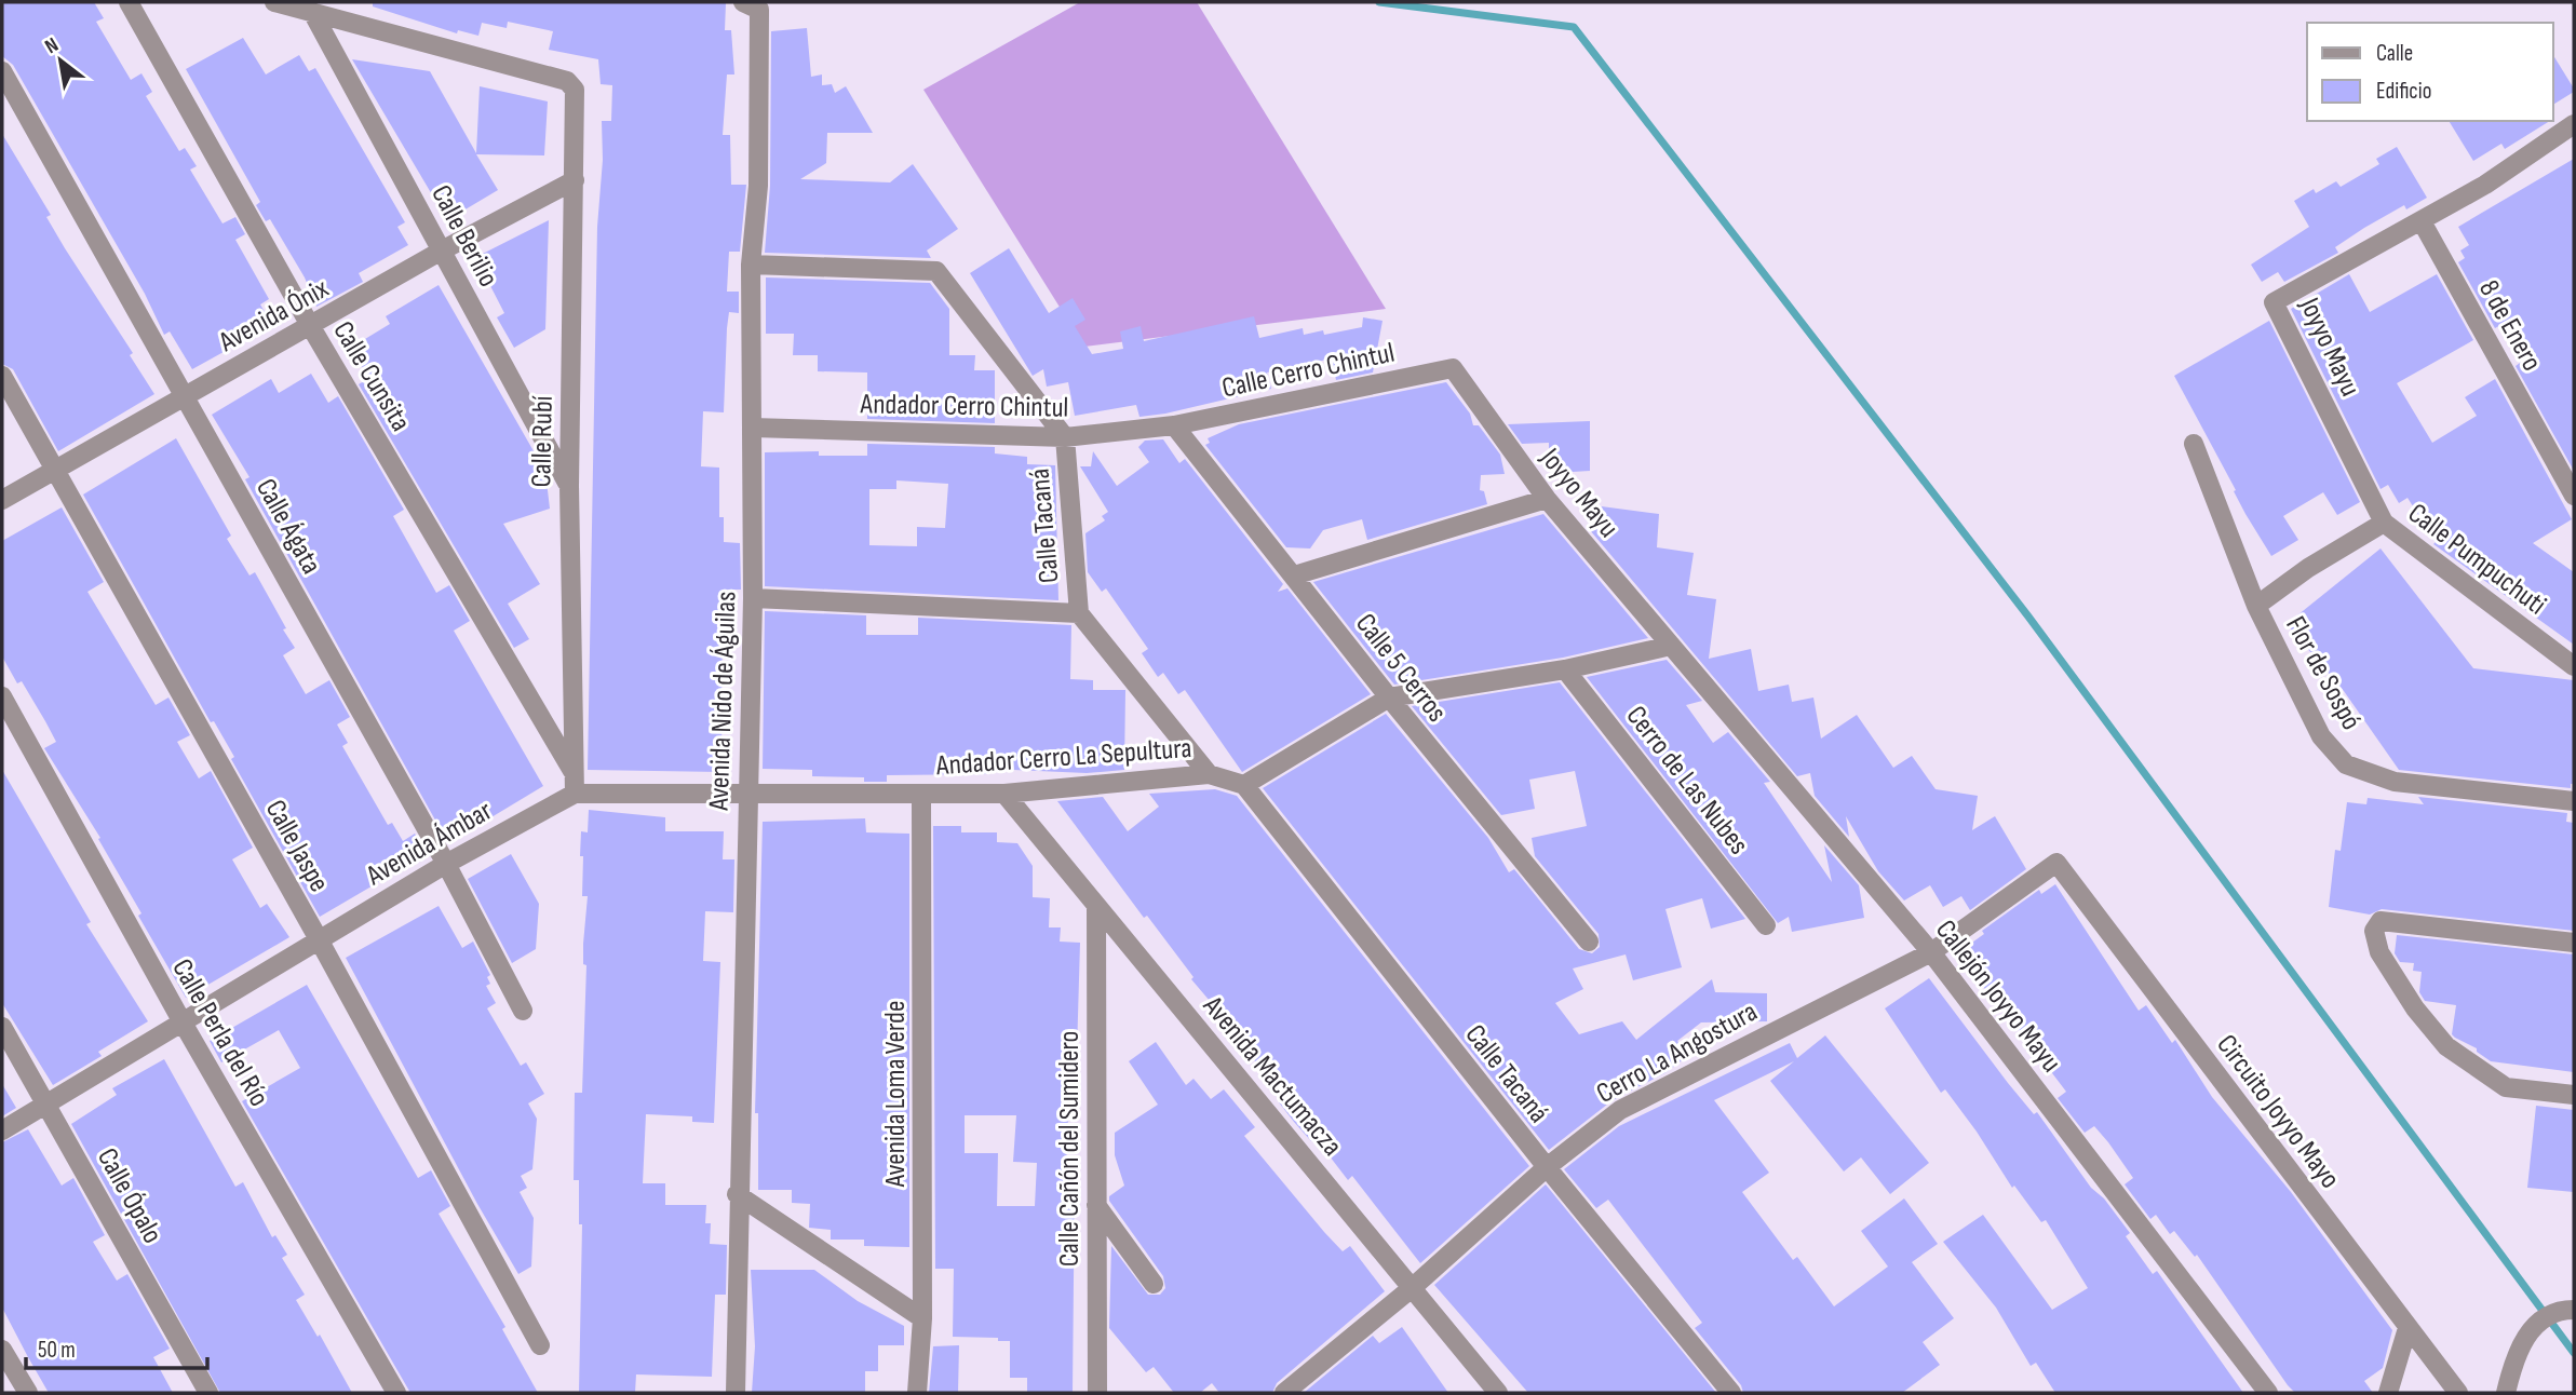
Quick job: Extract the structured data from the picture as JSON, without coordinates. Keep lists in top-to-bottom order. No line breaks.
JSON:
{"streets":{"street":["Calle Berilio","Avenida Ónix","8 de Enero","Joyyo Mayu","Calle Cerro Chintul","Calle Cunsita","Andador Cerro Chintul","Calle Rubí","Calle Ágata","Calle Tacaná","Calle Pumpuchuti","Calle 5 Cerros","Flor de Sospó","Avenida Nido de Águilas","Andador Cerro La Sepultura","Cerro de Las Nubes","Avenida Ámbar","Calle Jaspe","Callejón Joyyo Mayu","Calle Perla del Río","Cerro La Angostura","Avenida Mactumacza","Avenida Loma Verde","Circuito Joyyo Mayo","Calle Cañón del Sumidero","Calle Ópalo"]},"crossings":[["Calle Berilio","Avenida Ónix"],["Calle Berilio","Calle Rubí"],["Avenida Ónix","Calle Cunsita"],["Avenida Ónix","Calle Rubí"],["Avenida Ónix","Calle Ágata"],["Avenida Ónix","Calle Jaspe"],["8 de Enero","Joyyo Mayu"],["Joyyo Mayu","Calle Cerro Chintul"],["Joyyo Mayu","Calle Pumpuchuti"],["Joyyo Mayu","Callejón Joyyo Mayu"],["Calle Cerro Chintul","Andador Cerro Chintul"],["Calle Cerro Chintul","Calle 5 Cerros"],["Calle Cunsita","Calle Rubí"],["Calle Cunsita","Andador Cerro La Sepultura"],["Calle Cunsita","Avenida Ámbar"],["Andador Cerro Chintul","Calle Tacaná"],["Andador Cerro Chintul","Calle 5 Cerros"],["Andador Cerro Chintul","Avenida Nido de Águilas"],["Calle Rubí","Andador Cerro La Sepultura"],["Calle Rubí","Avenida Ámbar"],["Calle Ágata","Avenida Ámbar"],["Calle Tacaná","Avenida Nido de Águilas"],["Calle Tacaná","Andador Cerro La Sepultura"],["Calle Tacaná","Cerro La Angostura"],["Avenida Nido de Águilas","Andador Cerro La Sepultura"],["Andador Cerro La Sepultura","Avenida Ámbar"],["Andador Cerro La Sepultura","Avenida Mactumacza"],["Andador Cerro La Sepultura","Avenida Loma Verde"],["Avenida Ámbar","Calle Jaspe"],["Avenida Ámbar","Calle Perla del Río"],["Avenida Ámbar","Calle Ópalo"],["Callejón Joyyo Mayu","Cerro La Angostura"],["Cerro La Angostura","Avenida Mactumacza"],["Cerro La Angostura","Circuito Joyyo Mayo"],["Avenida Mactumacza","Calle Cañón del Sumidero"]],"legend":["Calle","Edificio"],"scale_bar":"50 m","north":"top left"}
